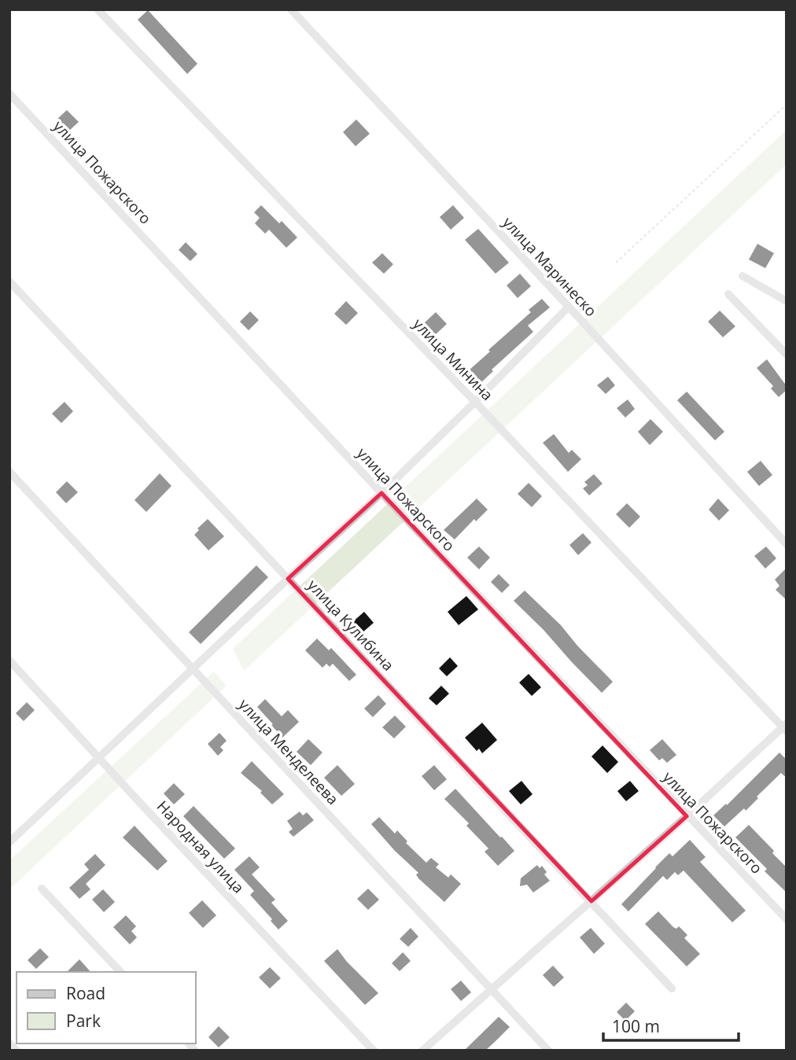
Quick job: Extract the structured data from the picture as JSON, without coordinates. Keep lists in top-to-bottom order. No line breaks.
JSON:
{"streets":{"street":["улица Пожарского","улица Маринеско","улица Минина","улица Кулибина","улица Менделеева","Народная улица"]},"legend":["Road","Park"],"scale_bar":"100 m"}
